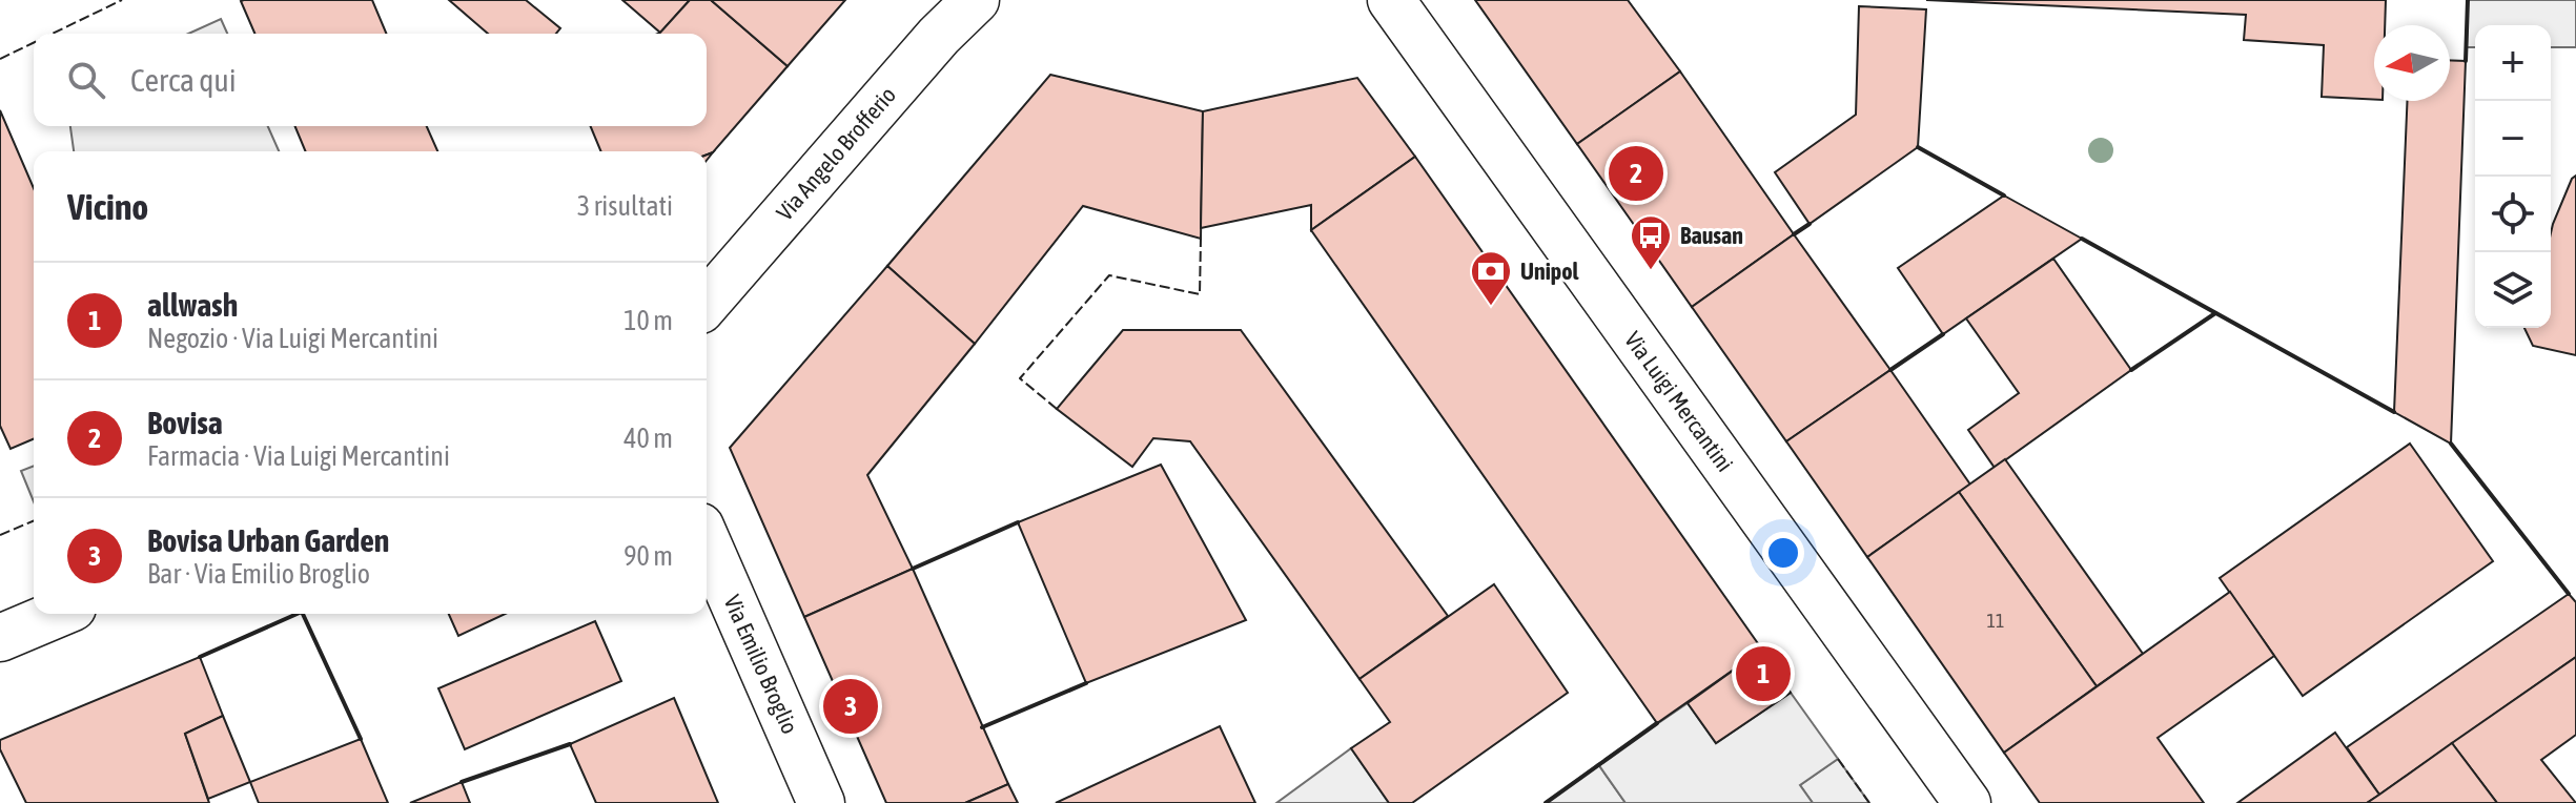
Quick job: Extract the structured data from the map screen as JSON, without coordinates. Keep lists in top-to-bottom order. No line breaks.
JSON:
{"streets":{"street":["Via Angelo Brofferio","Via Luigi Mercantini","Via Emilio Broglio"]},"places":{"bus stop":["Bausan"],"bank":["Unipol"]},"house_numbers":["11"],"north":"left","page":{"map_buttons":["+","−"],"search":"Cerca qui","pins":["2","1","3"],"heading":["Vicino","3 risultati"],"list":[{"mark":"1","name":"allwash","note":"Negozio · Via Luigi Mercantini","value":"10 m"},{"mark":"2","name":"Bovisa","note":"Farmacia · Via Luigi Mercantini","value":"40 m"},{"mark":"3","name":"Bovisa Urban Garden","note":"Bar · Via Emilio Broglio","value":"90 m"}]}}
